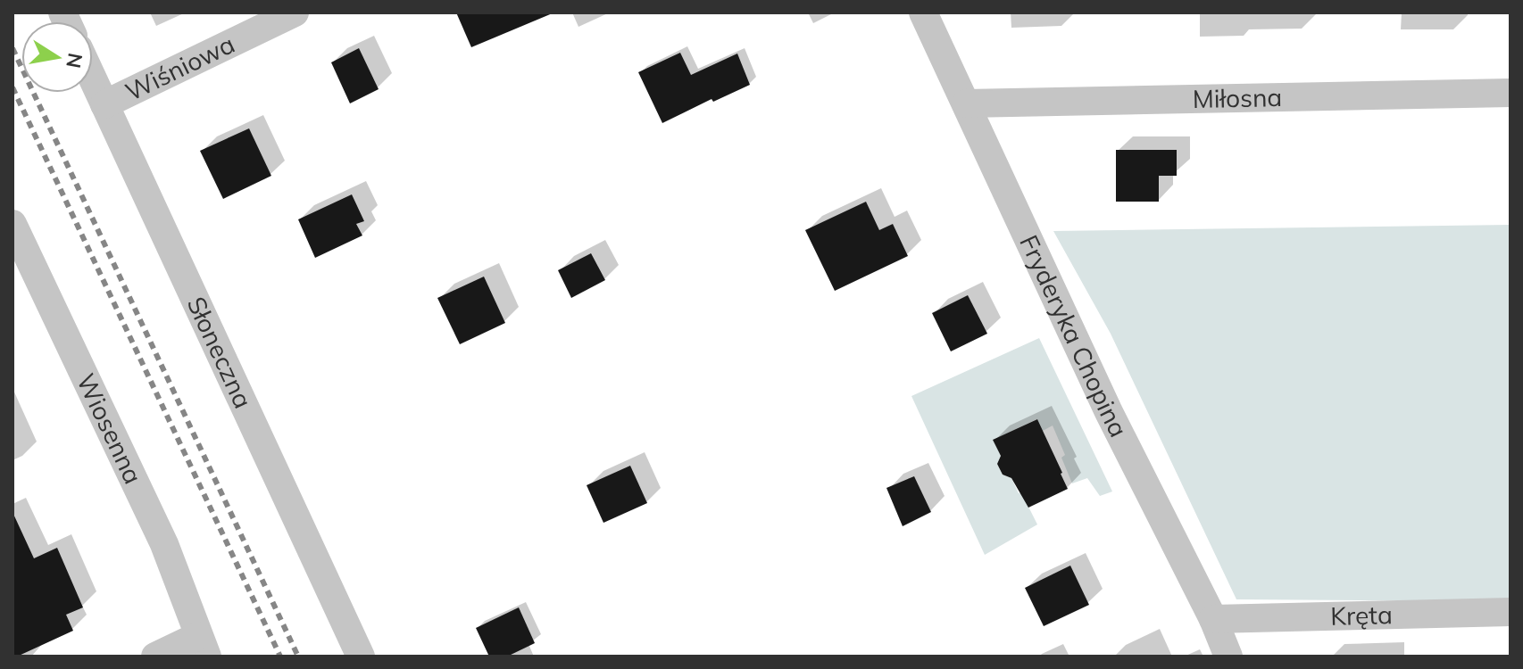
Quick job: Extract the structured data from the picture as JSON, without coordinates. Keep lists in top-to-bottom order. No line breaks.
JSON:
{"streets":{"street":["Wiśniowa","Miłosna","Fryderyka Chopina","Słoneczna","Wiosenna","Kręta"]},"crossings":[["Wiśniowa","Słoneczna"],["Miłosna","Fryderyka Chopina"],["Fryderyka Chopina","Kręta"]],"north":"right"}
